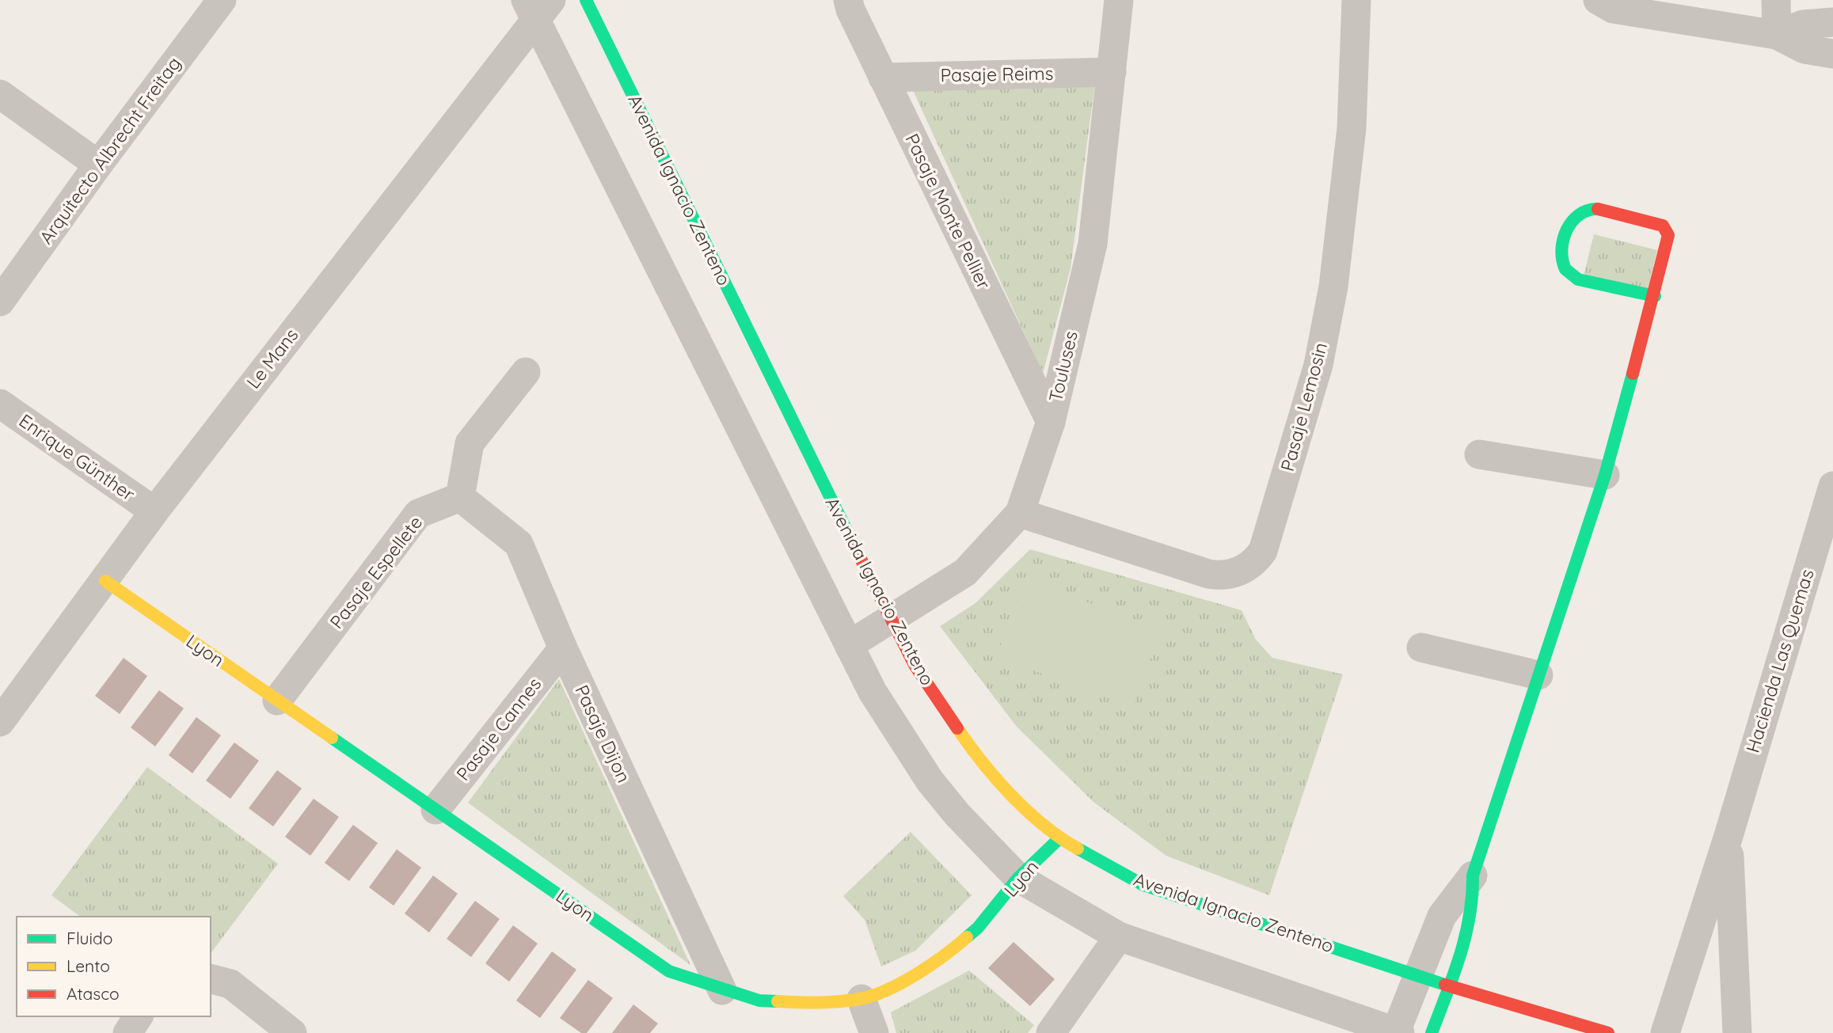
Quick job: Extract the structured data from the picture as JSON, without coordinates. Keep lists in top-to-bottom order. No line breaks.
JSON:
{"streets":{"street":["Pasaje Reims","Arquitecto Albrecht Freitag","Avenida Ignacio Zenteno","Pasaje Monte Pellier","Le Mans","Touluses","Pasaje Lemosin","Enrique Günther","Pasaje Espellete","Lyon","Hacienda Las Quemas","Pasaje Cannes","Pasaje Dijon"]},"crossings":[["Pasaje Reims","Pasaje Monte Pellier"],["Pasaje Reims","Touluses"],["Avenida Ignacio Zenteno","Touluses"],["Avenida Ignacio Zenteno","Lyon"],["Pasaje Monte Pellier","Touluses"],["Le Mans","Enrique Günther"],["Le Mans","Lyon"],["Touluses","Pasaje Lemosin"],["Pasaje Espellete","Lyon"],["Pasaje Espellete","Pasaje Dijon"],["Lyon","Pasaje Cannes"],["Lyon","Pasaje Dijon"],["Pasaje Cannes","Pasaje Dijon"]],"legend":["Fluido","Lento","Atasco"]}
